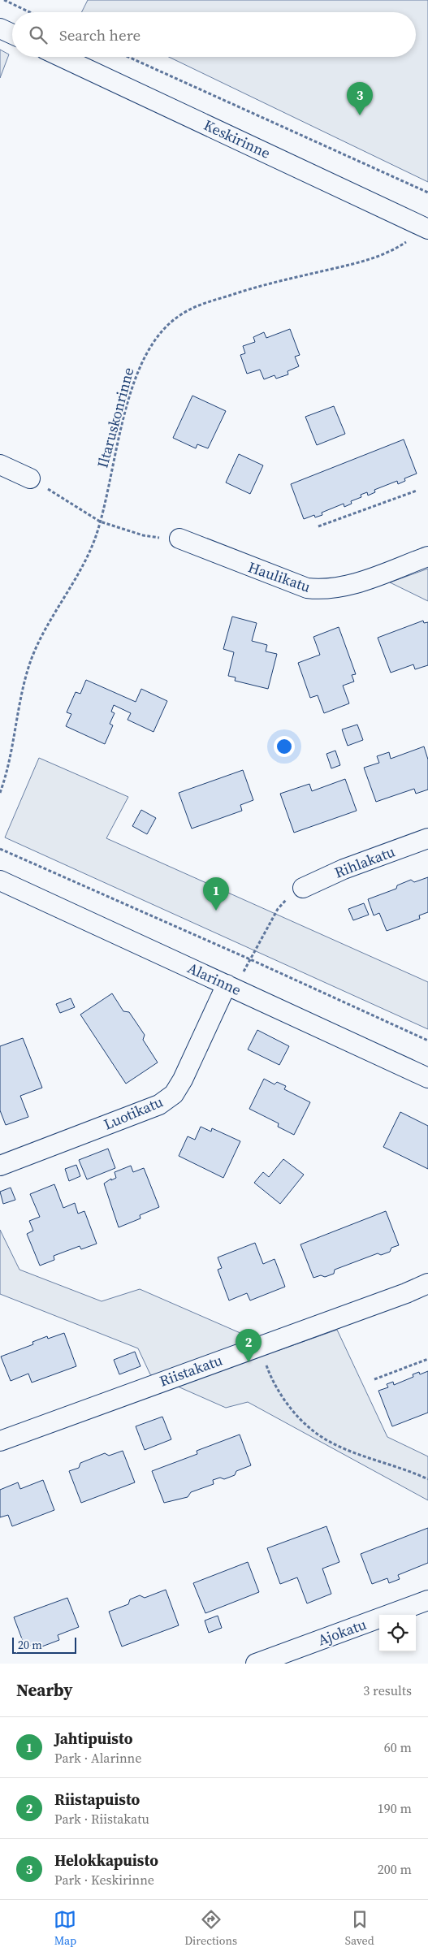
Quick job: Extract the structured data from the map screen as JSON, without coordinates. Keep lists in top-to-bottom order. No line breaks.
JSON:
{"streets":{"street":["Keskirinne","Haulikatu","Rihlakatu","Alarinne","Luotikatu","Riistakatu","Ajokatu"],"path":["Iltaruskonrinne"]},"crossings":[["Keskirinne","Iltaruskonrinne"],["Alarinne","Luotikatu"]],"scale_bar":"20 m","page":{"search":"Search here","pins":["3","1","2"],"scale":"20 m","heading":["Nearby","3 results"],"list":[{"mark":"1","name":"Jahtipuisto","note":"Park · Alarinne","value":"60 m"},{"mark":"2","name":"Riistapuisto","note":"Park · Riistakatu","value":"190 m"},{"mark":"3","name":"Helokkapuisto","note":"Park · Keskirinne","value":"200 m"}],"nav":["Map","Directions","Saved"]}}
